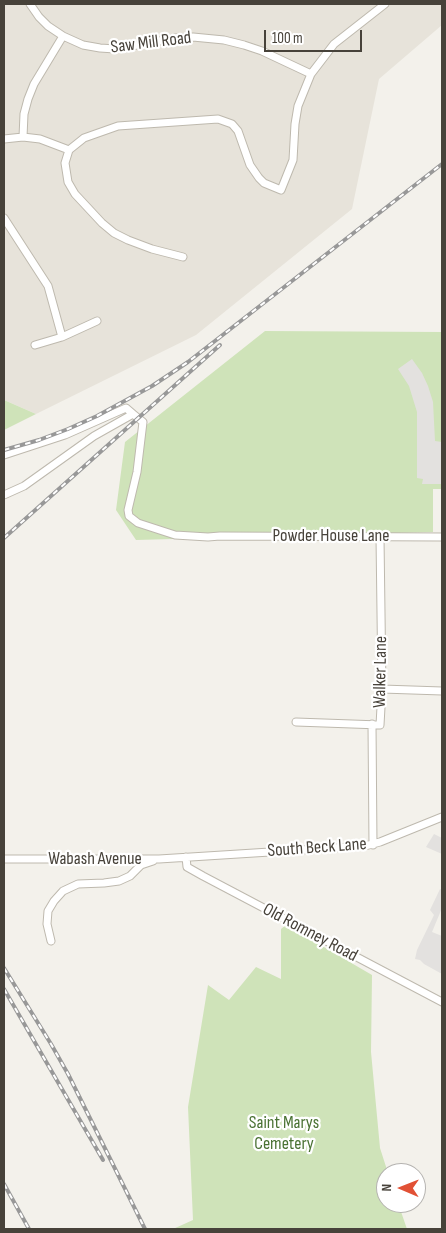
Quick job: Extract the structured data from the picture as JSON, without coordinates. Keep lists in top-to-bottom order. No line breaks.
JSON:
{"streets":{"street":["Saw Mill Road","Powder House Lane","Walker Lane","South Beck Lane","Wabash Avenue","Old Romney Road"]},"crossings":[["Powder House Lane","Walker Lane"],["South Beck Lane","Wabash Avenue"],["South Beck Lane","Old Romney Road"],["Wabash Avenue","Old Romney Road"]],"parks":["Saint Marys Cemetery"],"scale_bar":"100 m","north":"left"}
